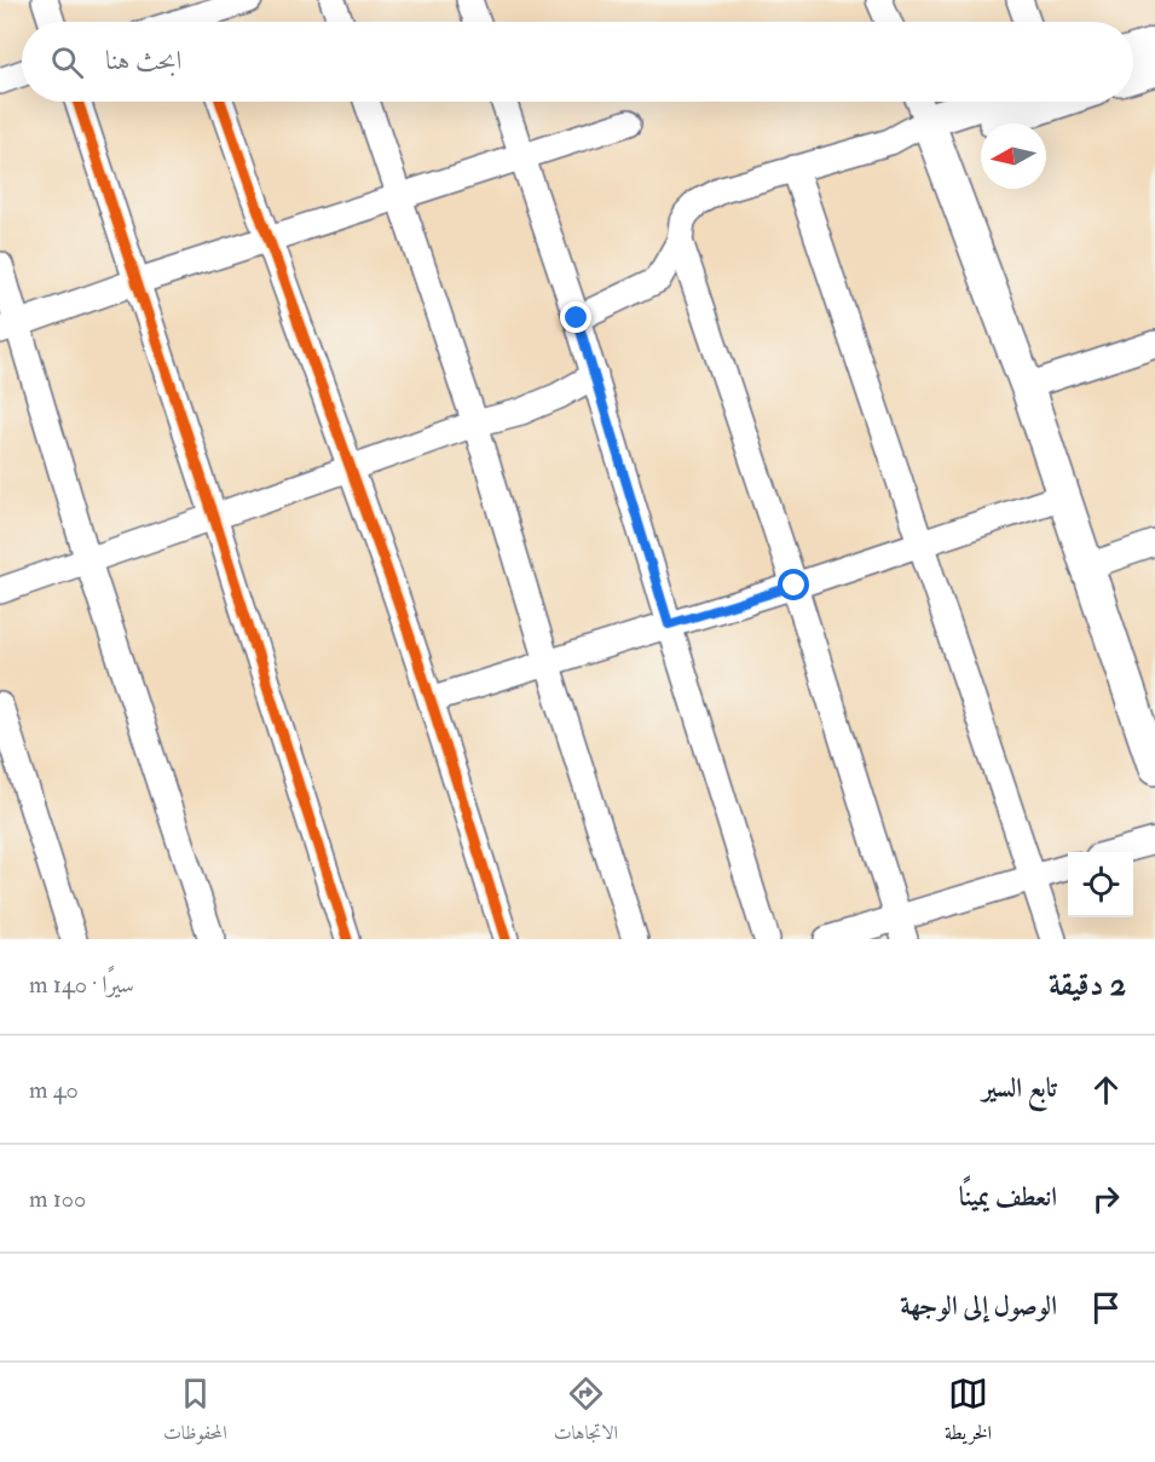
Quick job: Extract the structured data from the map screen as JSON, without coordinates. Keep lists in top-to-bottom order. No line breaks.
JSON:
{"north":"left","page":{"search":"ابحث هنا","heading":["2 دقيقة","سيرًا · 140 m"],"list":[["تابع السير","40 m"],["انعطف يمينًا","100 m"],"الوصول إلى الوجهة"],"nav":["الخريطة","الاتجاهات","المحفوظات"]}}
